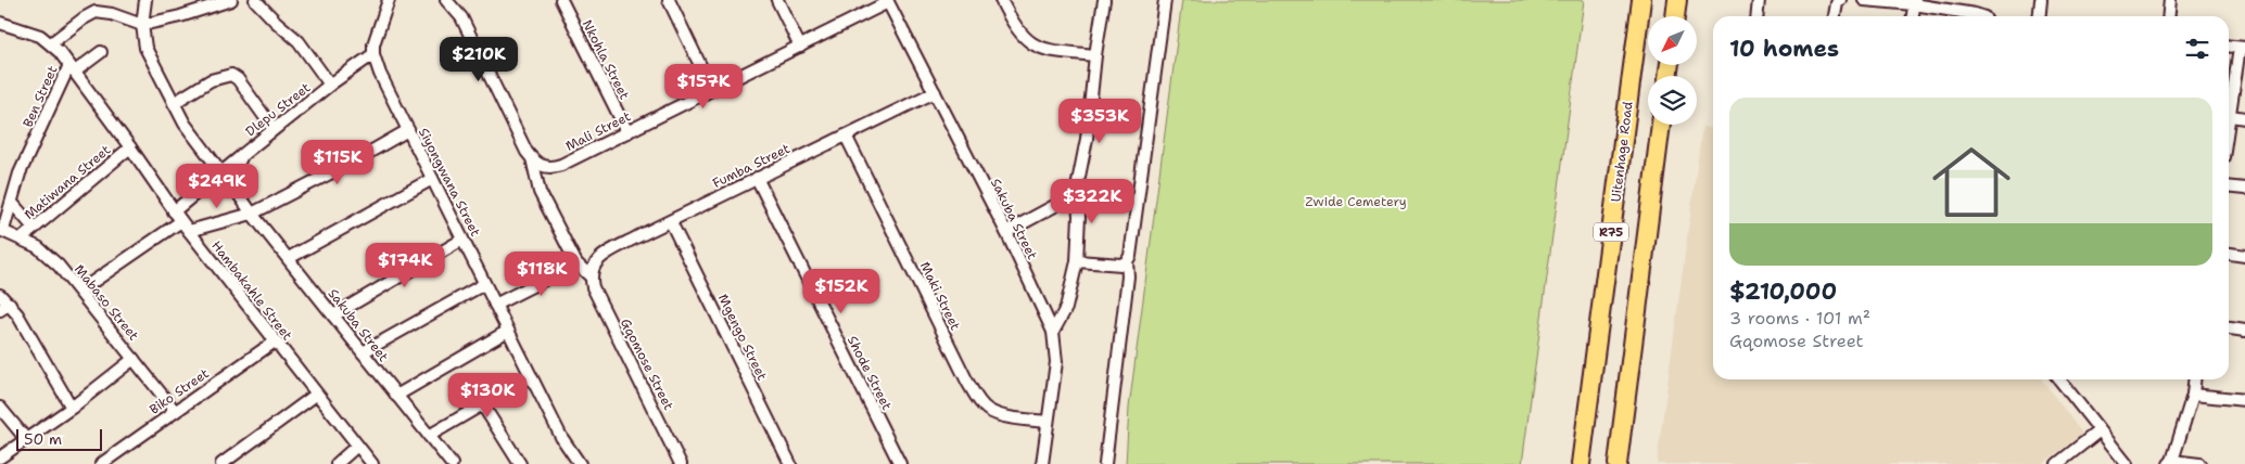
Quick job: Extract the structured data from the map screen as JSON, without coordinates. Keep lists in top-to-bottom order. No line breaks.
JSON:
{"streets":{"main road":["Uitenhage Road","R75"],"street":["Nkohla Street","Ben Street","Dlepu Street","Mali Street","Fumba Street","Matiwana Street","Siyongwana Street","Sakuba Street","Hambakahle Street","Maki Street","Mabaso Street","Mgengo Street","Gqomose Street","Shode Street","Biko Street"]},"crossings":[["Nkohla Street","Mali Street"],["Ben Street","Hambakahle Street"],["Ben Street","Mabaso Street"],["Dlepu Street","Siyongwana Street"],["Dlepu Street","Sakuba Street"],["Mali Street","Sakuba Street"],["Fumba Street","Sakuba Street"],["Fumba Street","Maki Street"],["Fumba Street","Mgengo Street"],["Fumba Street","Gqomose Street"],["Fumba Street","Shode Street"],["Matiwana Street","Hambakahle Street"],["Matiwana Street","Mabaso Street"],["Sakuba Street","Maki Street"],["Hambakahle Street","Biko Street"],["Mabaso Street","Biko Street"]],"parks":["Zwide Cemetery"],"scale_bar":"50 m","north":"bottom left","page":{"heading":"10 homes","price":["$210K","$157K","$353K","$115K","$249K","$322K","$174K","$118K","$152K","$130K"],"list":[{"name":"$210,000","note":"3 rooms · 101 m² · Gqomose Street"}],"scale":"50 m"}}
